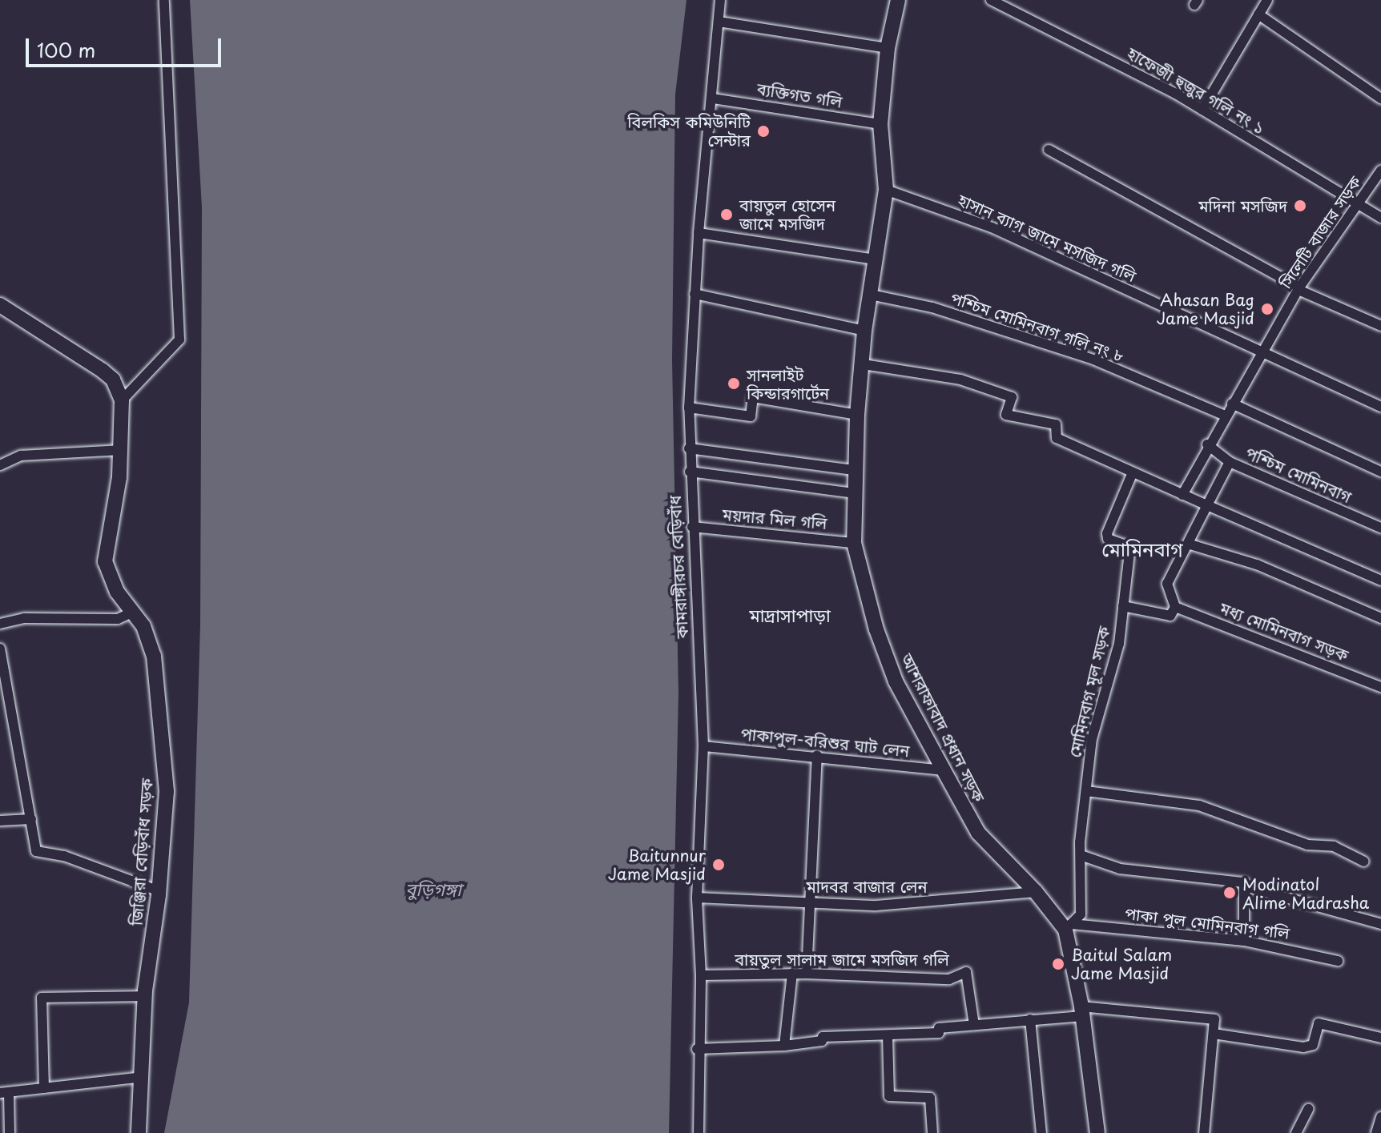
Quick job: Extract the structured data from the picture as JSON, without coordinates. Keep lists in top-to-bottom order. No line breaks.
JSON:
{"streets":{"street":["হাফেজী হুজুর গলি নং ১","ব্যক্তিগত গলি","সিলেটি বাজার সড়ক","হাসান ব্যাগ জামে মসজিদ গলি","পশ্চিম মোমিনবাগ গলি নং ৮","পশ্চিম মোমিনবাগ","ময়দার মিল গলি","কামরাঙ্গীরচর বেড়িবাঁধ","মধ্য মোমিনবাগ সড়ক","মোমিনবাগ মূল সড়ক","আশরাফাবাদ প্রধান সড়ক","পাকাপুল-বরিশুর ঘাট লেন","জিঞ্জিরা বেড়িবাঁধ সড়ক","মাদবর বাজার লেন","পাকা পুল মোমিনবাগ গলি","বায়তুল সালাম জামে মসজিদ গলি"]},"crossings":[["হাফেজী হুজুর গলি নং ১","সিলেটি বাজার সড়ক"],["ব্যক্তিগত গলি","কামরাঙ্গীরচর বেড়িবাঁধ"],["ব্যক্তিগত গলি","আশরাফাবাদ প্রধান সড়ক"],["সিলেটি বাজার সড়ক","হাসান ব্যাগ জামে মসজিদ গলি"],["সিলেটি বাজার সড়ক","পশ্চিম মোমিনবাগ গলি নং ৮"],["সিলেটি বাজার সড়ক","পশ্চিম মোমিনবাগ"],["হাসান ব্যাগ জামে মসজিদ গলি","আশরাফাবাদ প্রধান সড়ক"],["পশ্চিম মোমিনবাগ গলি নং ৮","আশরাফাবাদ প্রধান সড়ক"],["ময়দার মিল গলি","কামরাঙ্গীরচর বেড়িবাঁধ"],["ময়দার মিল গলি","আশরাফাবাদ প্রধান সড়ক"],["কামরাঙ্গীরচর বেড়িবাঁধ","পাকাপুল-বরিশুর ঘাট লেন"],["কামরাঙ্গীরচর বেড়িবাঁধ","মাদবর বাজার লেন"],["কামরাঙ্গীরচর বেড়িবাঁধ","বায়তুল সালাম জামে মসজিদ গলি"],["মোমিনবাগ মূল সড়ক","আশরাফাবাদ প্রধান সড়ক"],["মোমিনবাগ মূল সড়ক","পাকা পুল মোমিনবাগ গলি"],["আশরাফাবাদ প্রধান সড়ক","পাকাপুল-বরিশুর ঘাট লেন"],["আশরাফাবাদ প্রধান সড়ক","মাদবর বাজার লেন"],["আশরাফাবাদ প্রধান সড়ক","পাকা পুল মোমিনবাগ গলি"]],"districts":["মোমিনবাগ","মাদ্রাসাপাড়া"],"water":["বুড়িগঙ্গা"],"places":["বিলকিস কমিউনিটি সেন্টার","মদিনা মসজিদ","বায়তুল হোসেন জামে মসজিদ","Ahasan Bag Jame Masjid","সানলাইট কিন্ডারগার্টেন","Baitunnur Jame Masjid","Modinatol Alime Madrasha","Baitul Salam Jame Masjid"],"scale_bar":"100 m"}
